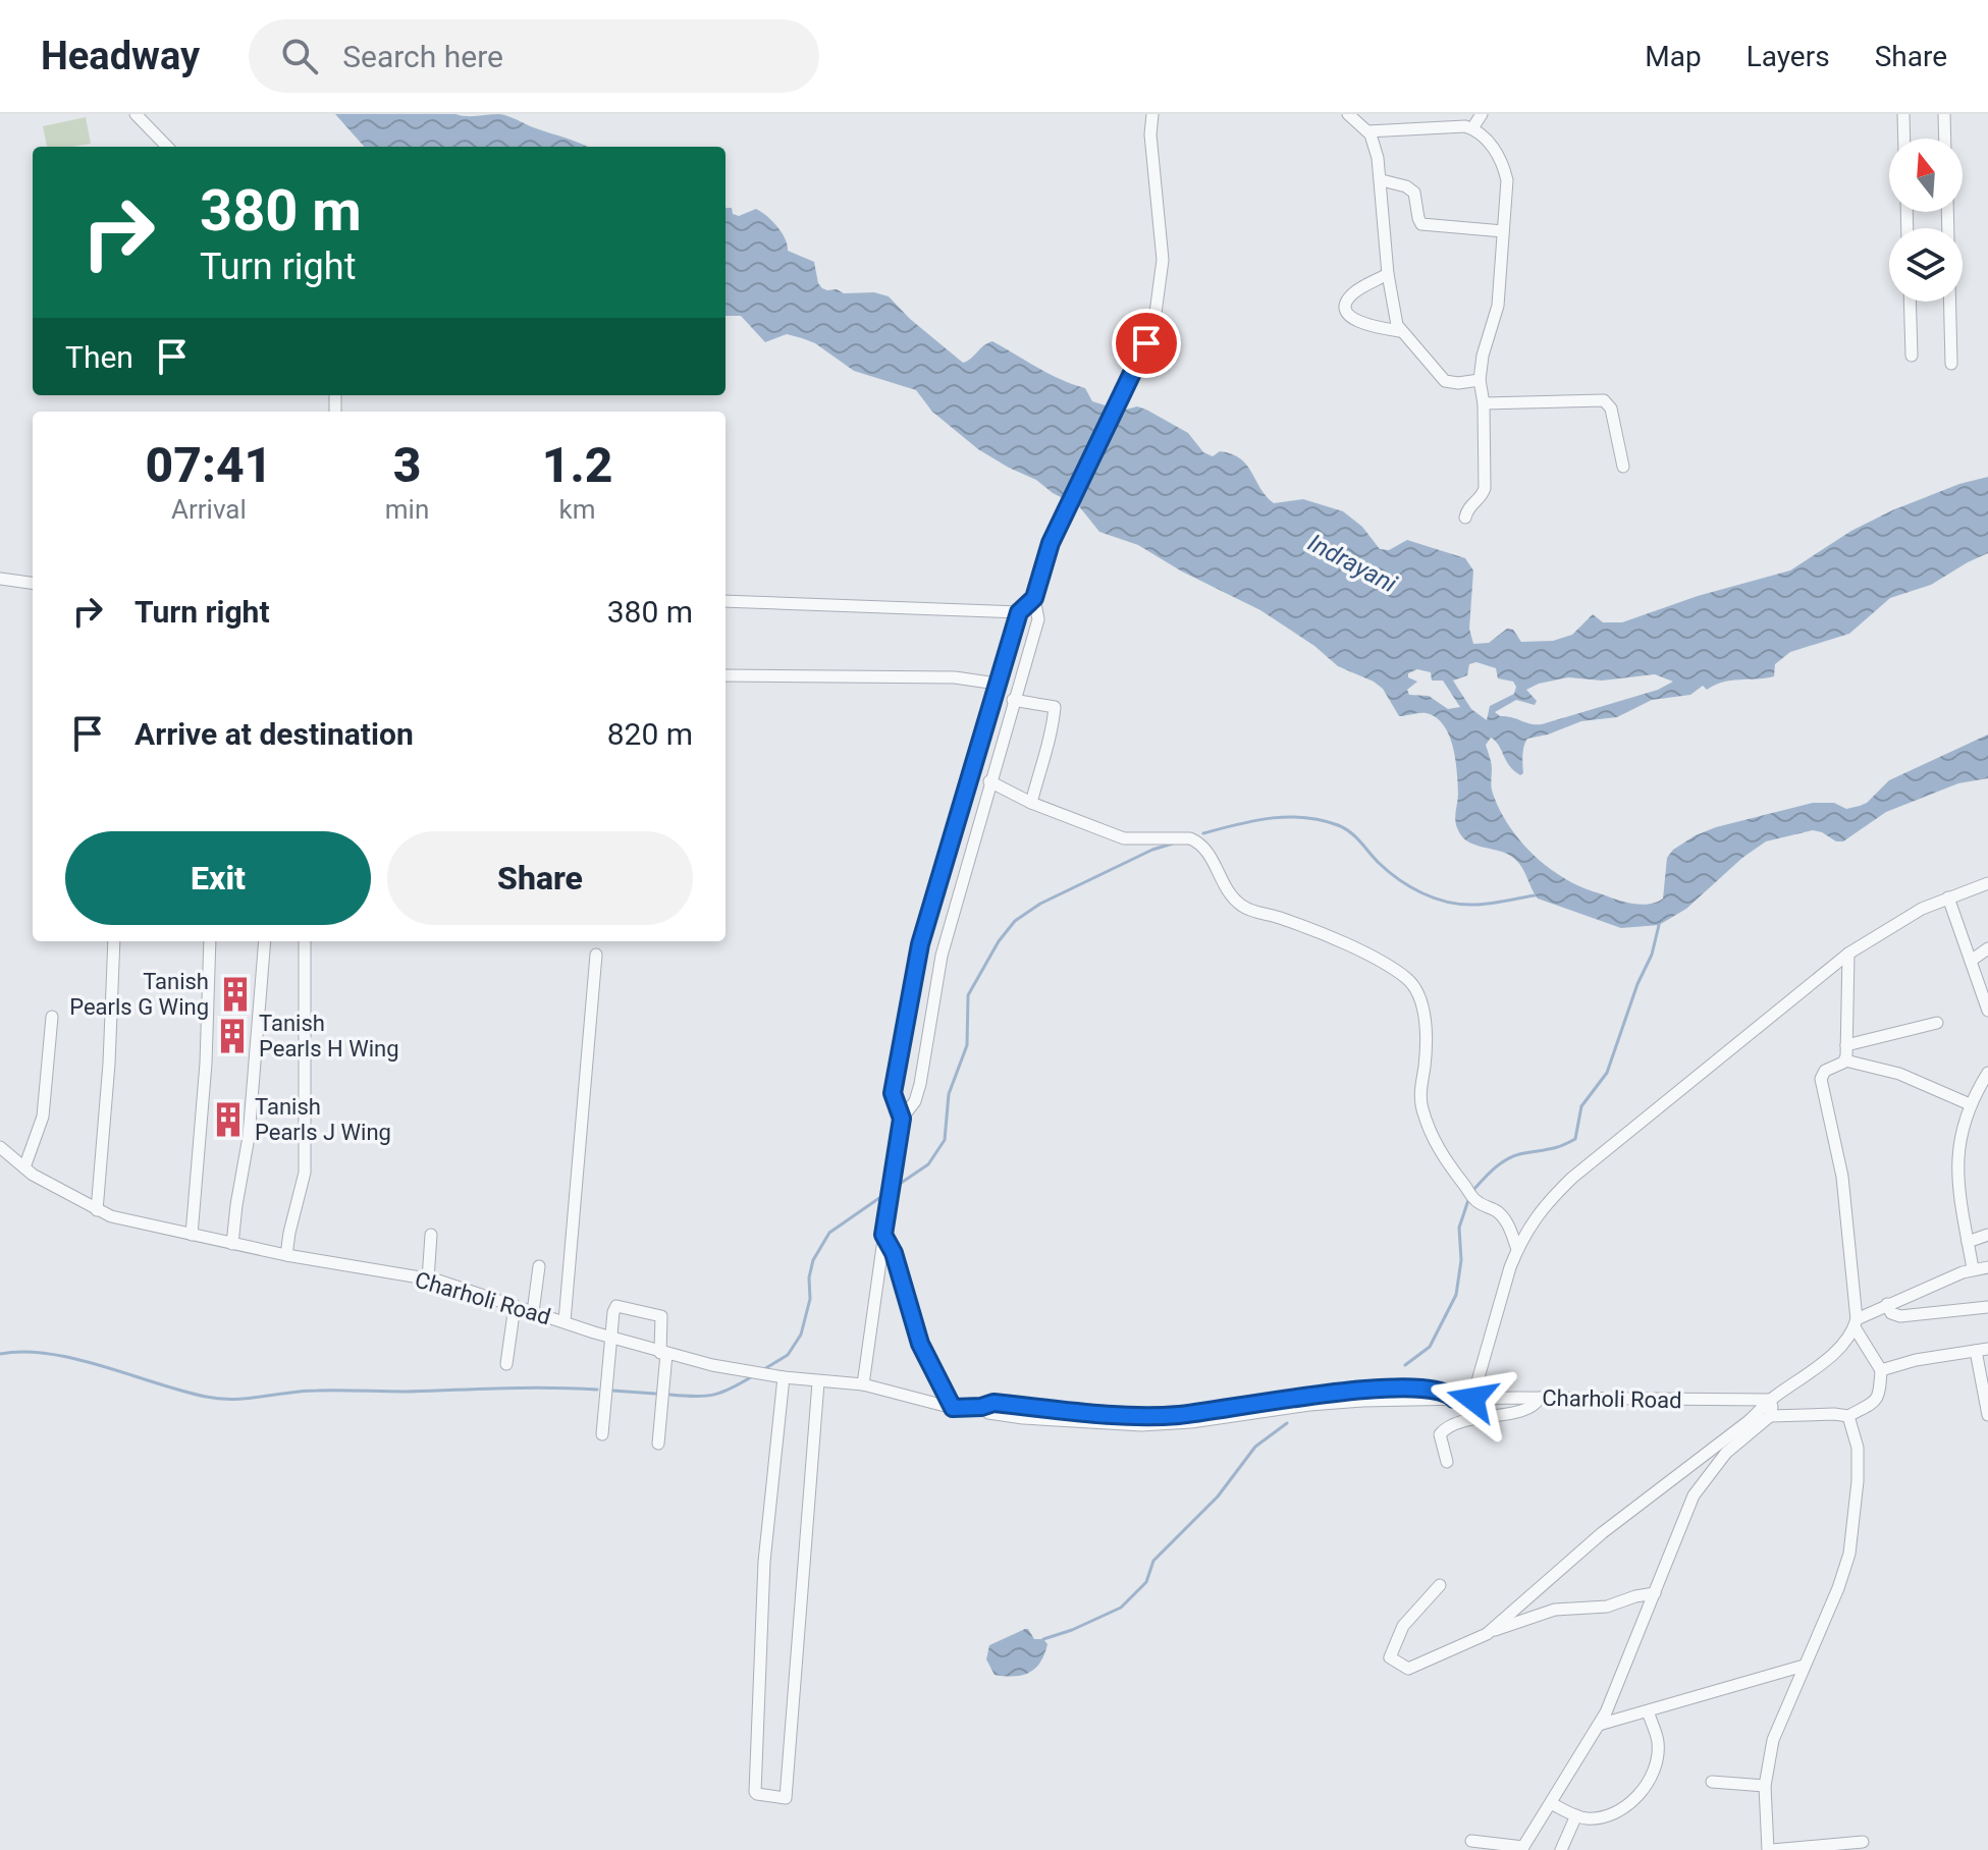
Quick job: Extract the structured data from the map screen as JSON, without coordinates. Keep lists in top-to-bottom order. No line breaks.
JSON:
{"streets":{"street":["Charholi Road"]},"water":["Indrayani"],"places":{"building":["Tanish Pearls G Wing","Tanish Pearls H Wing","Tanish Pearls J Wing"]},"north":"top","page":{"header":"Headway","search":"Search here","nav":["Map","Layers","Share"],"turn":["380 m","Turn right"],"then":"Then","eta":["07:41","Arrival","3","min","1.2","km"],"list":[{"name":"Turn right","value":"380 m"},{"name":"Arrive at destination","value":"820 m"}],"buttons":["Exit","Share"]}}
